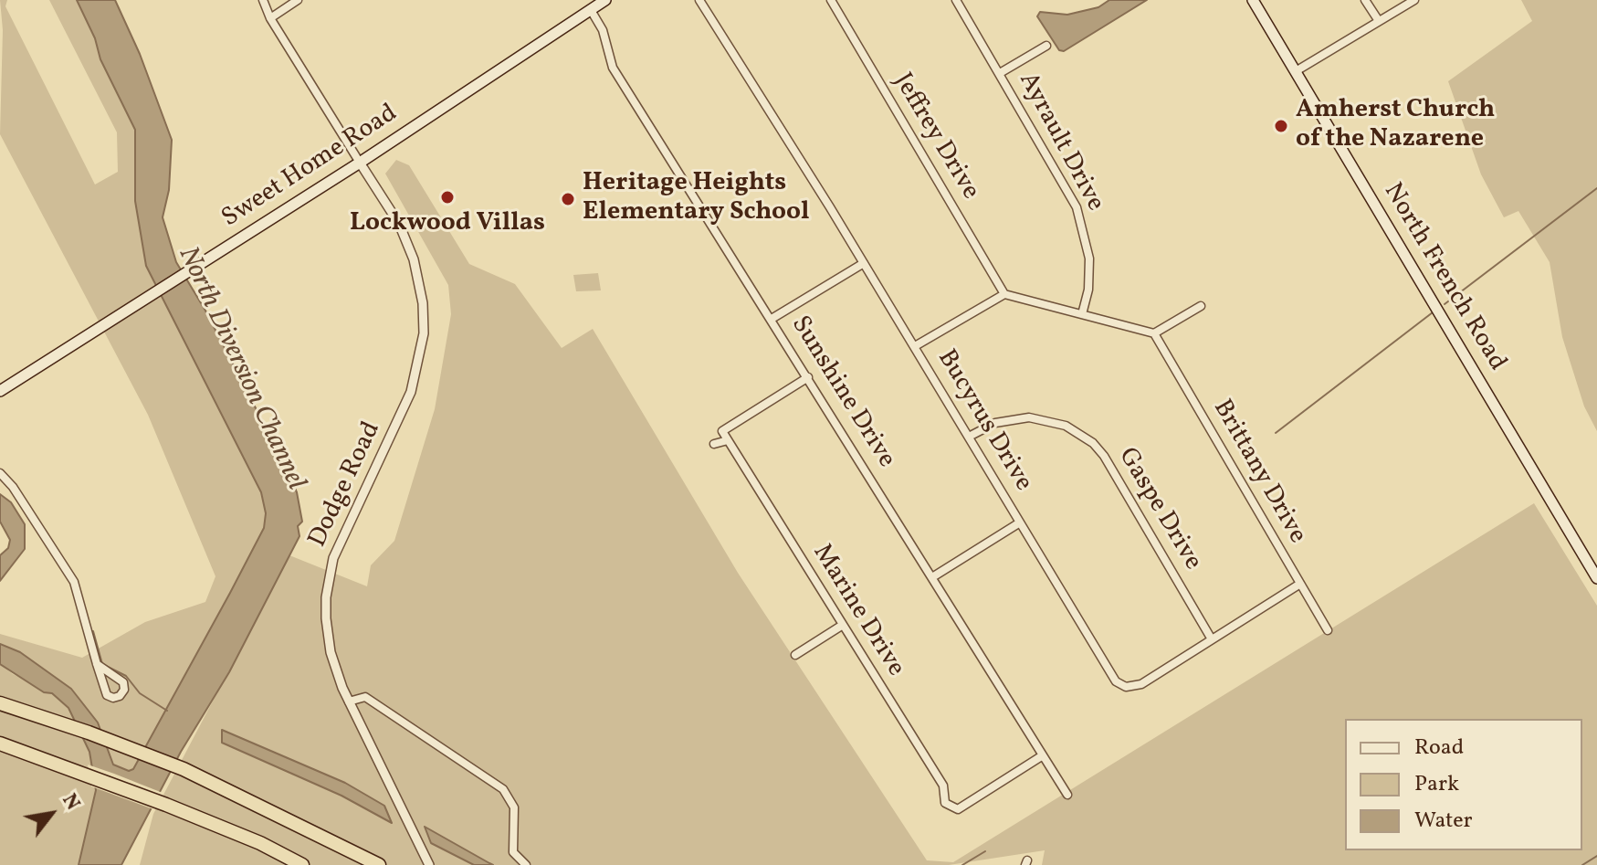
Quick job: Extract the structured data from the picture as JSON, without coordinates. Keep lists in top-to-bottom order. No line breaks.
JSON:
{"streets":{"main road":["Sweet Home Road","North French Road"],"street":["Jeffrey Drive","Ayrault Drive","Sunshine Drive","Bucyrus Drive","Brittany Drive","Dodge Road","Gaspe Drive","Marine Drive"]},"crossings":[["Sweet Home Road","Sunshine Drive"],["Sweet Home Road","Dodge Road"],["Sunshine Drive","Marine Drive"],["Bucyrus Drive","Brittany Drive"],["Bucyrus Drive","Gaspe Drive"]],"water":["North Diversion Channel"],"places":["Amherst Church of the Nazarene","Lockwood Villas","Heritage Heights Elementary School"],"legend":["Road","Park","Water"],"north":"top right"}
